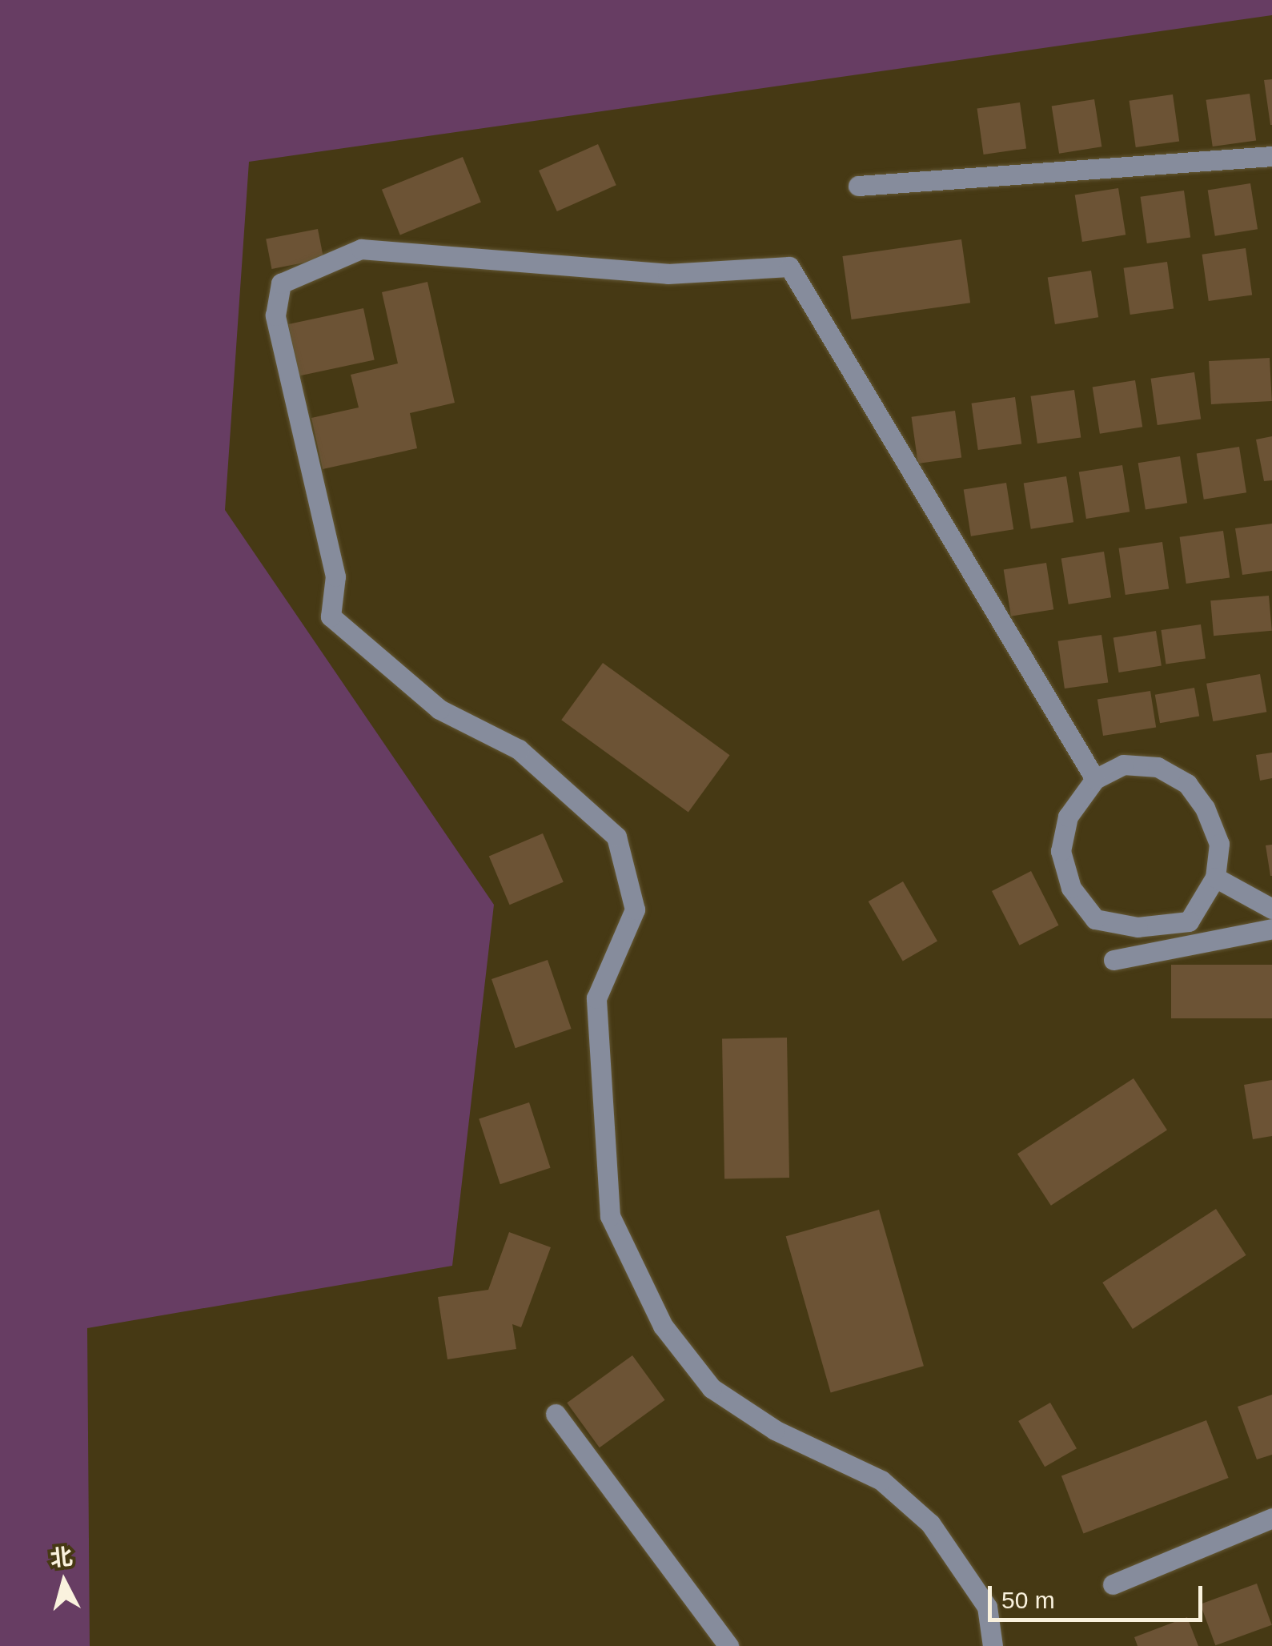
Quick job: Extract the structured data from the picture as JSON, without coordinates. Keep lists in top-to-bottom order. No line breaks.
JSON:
{"scale_bar":"50 m","north":"top"}
